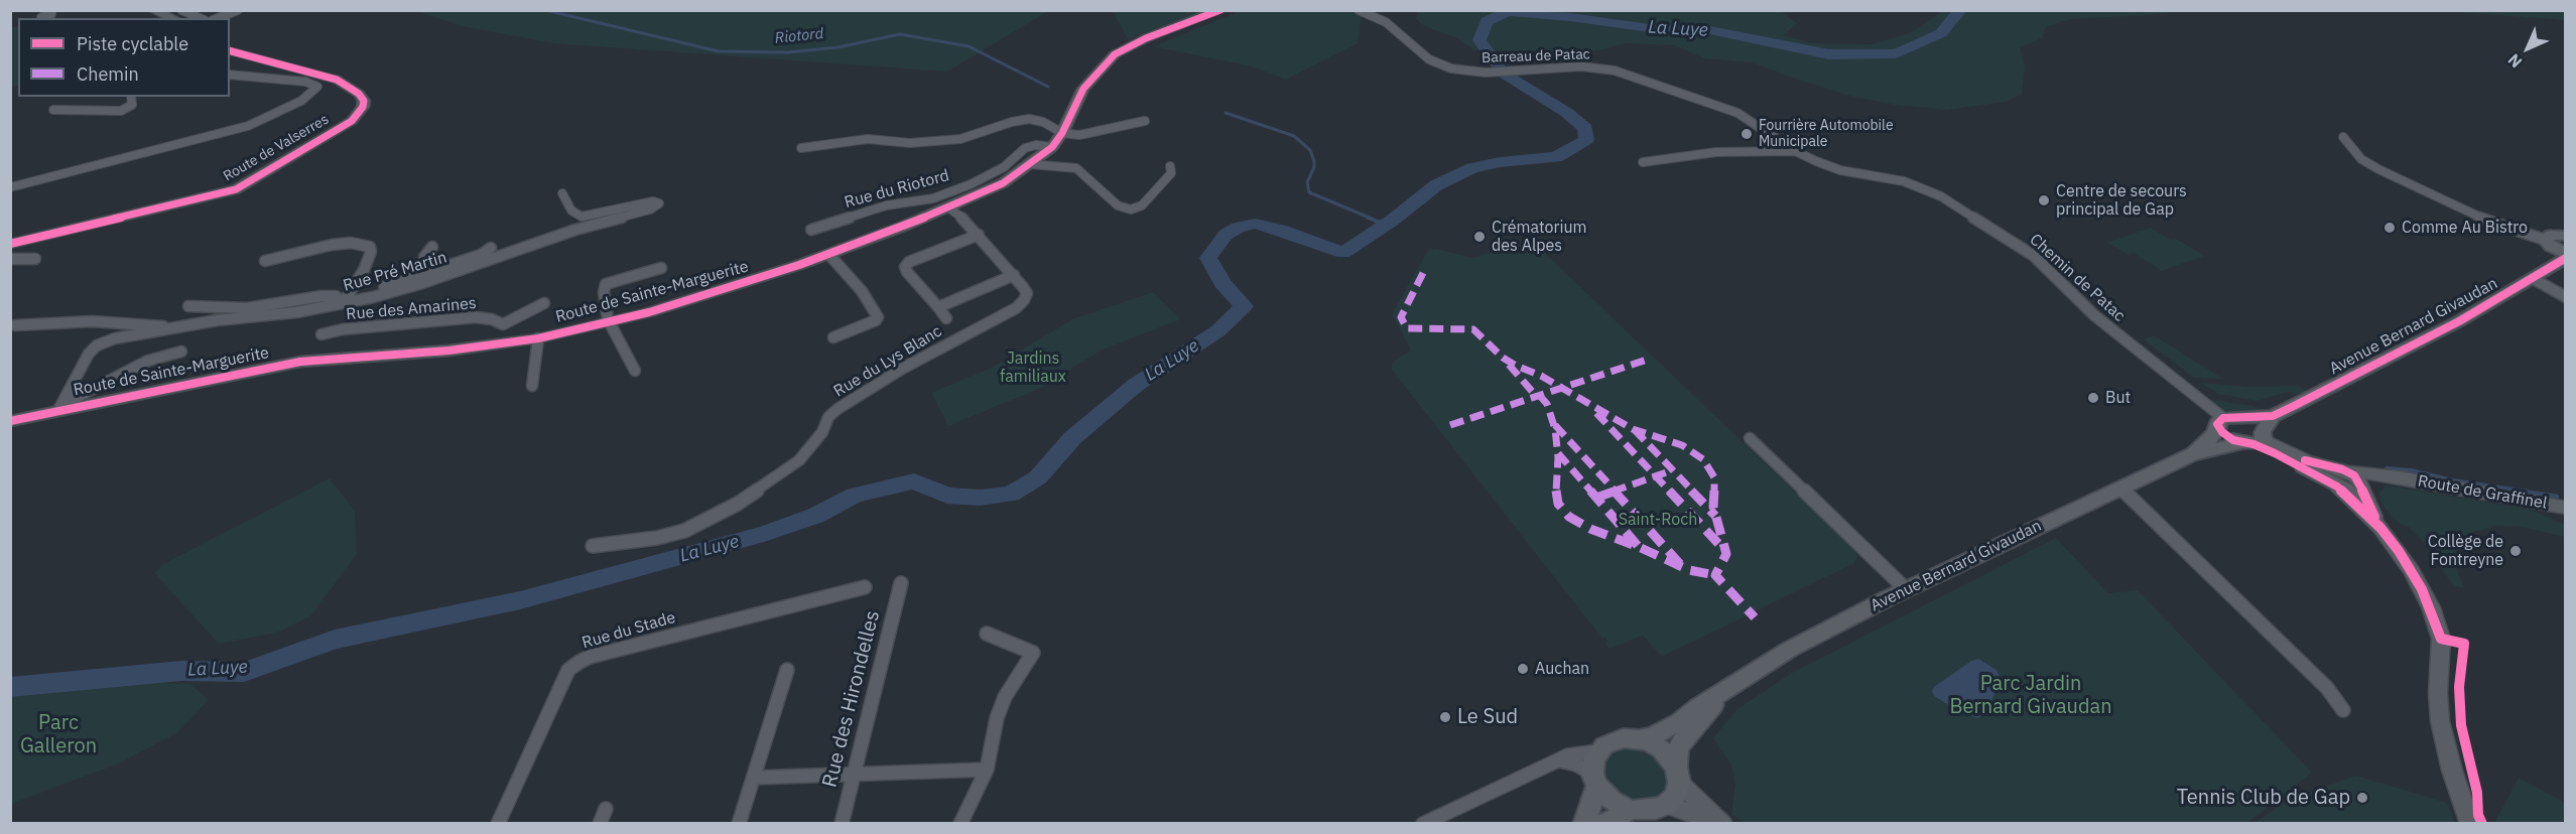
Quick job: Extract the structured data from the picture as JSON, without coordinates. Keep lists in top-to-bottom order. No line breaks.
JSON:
{"streets":{"main road":["Avenue Bernard Givaudan"],"street":["Barreau de Patac","Route de Valserres","Rue du Riotord","Rue Pré Martin","Chemin de Patac","Route de Sainte-Marguerite","Rue des Amarines","Rue du Lys Blanc","Route de Graffinel","Rue du Stade","Rue des Hirondelles"]},"crossings":[["Barreau de Patac","Chemin de Patac"],["Rue du Riotord","Route de Sainte-Marguerite"],["Rue Pré Martin","Route de Sainte-Marguerite"],["Route de Sainte-Marguerite","Rue du Lys Blanc"]],"water":["La Luye","Riotord"],"parks":["Jardins familiaux","Saint-Roch","Parc Jardin Bernard Givaudan","Parc Galleron"],"places":["Fourrière Automobile Municipale","Centre de secours principal de Gap","Comme Au Bistro","Crématorium des Alpes","But","Collège de Fontreyne","Auchan","Le Sud","Tennis Club de Gap"],"legend":["Piste cyclable","Chemin"],"north":"bottom left"}
